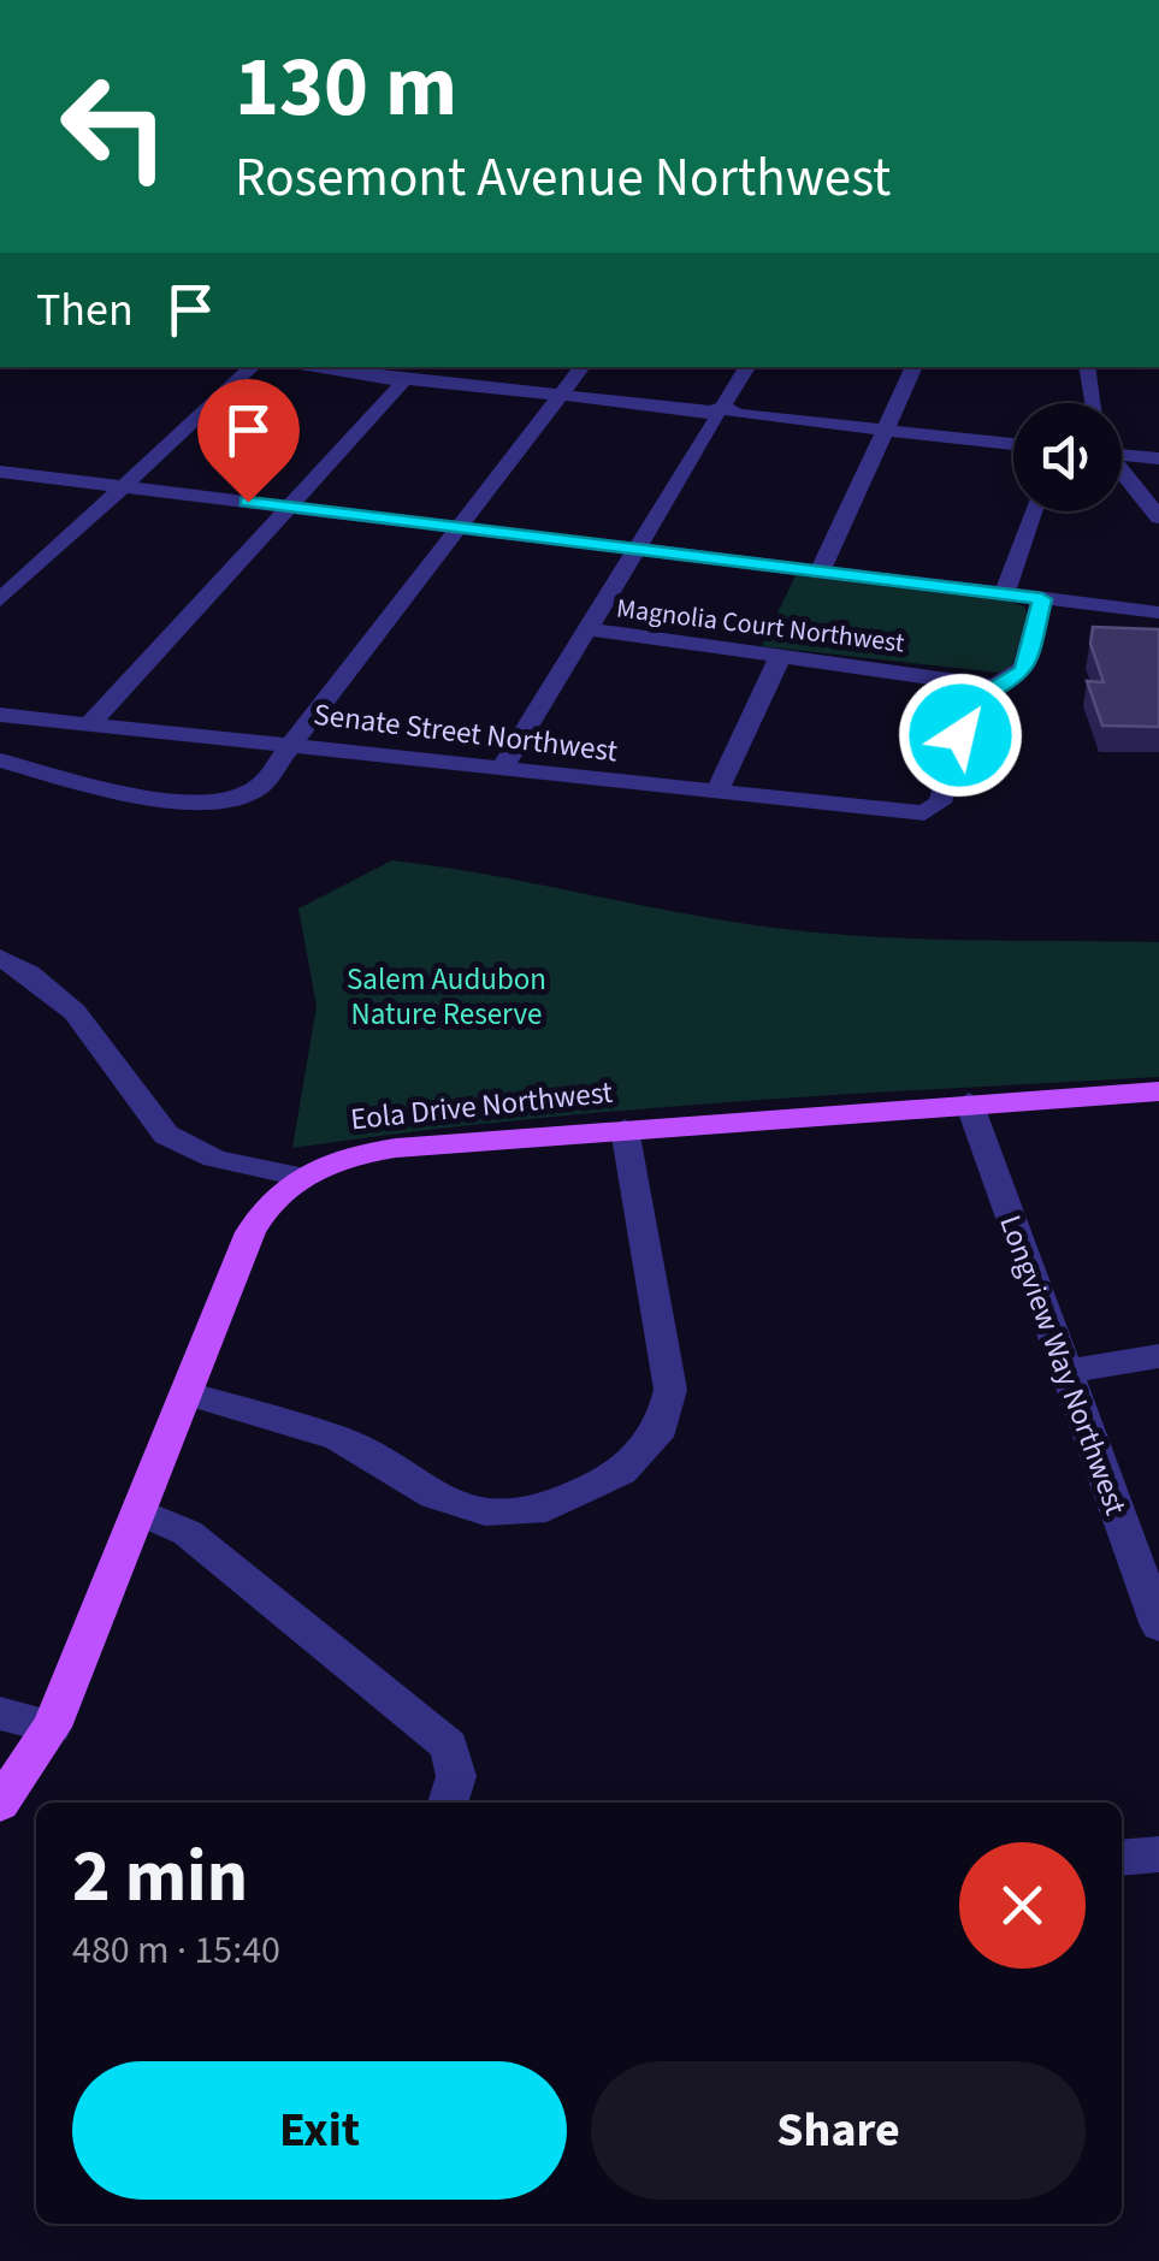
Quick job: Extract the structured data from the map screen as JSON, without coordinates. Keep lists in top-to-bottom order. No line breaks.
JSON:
{"streets":{"main road":["Eola Drive Northwest"],"street":["Magnolia Court Northwest","Senate Street Northwest","Longview Way Northwest"]},"crossings":[["Magnolia Court Northwest","Senate Street Northwest"],["Eola Drive Northwest","Longview Way Northwest"]],"parks":["Salem Audubon Nature Reserve"],"page":{"turn":["130 m","Rosemont Avenue Northwest"],"then":"Then","heading":["2 min","480 m · 15:40"],"buttons":["Exit","Share"]}}
